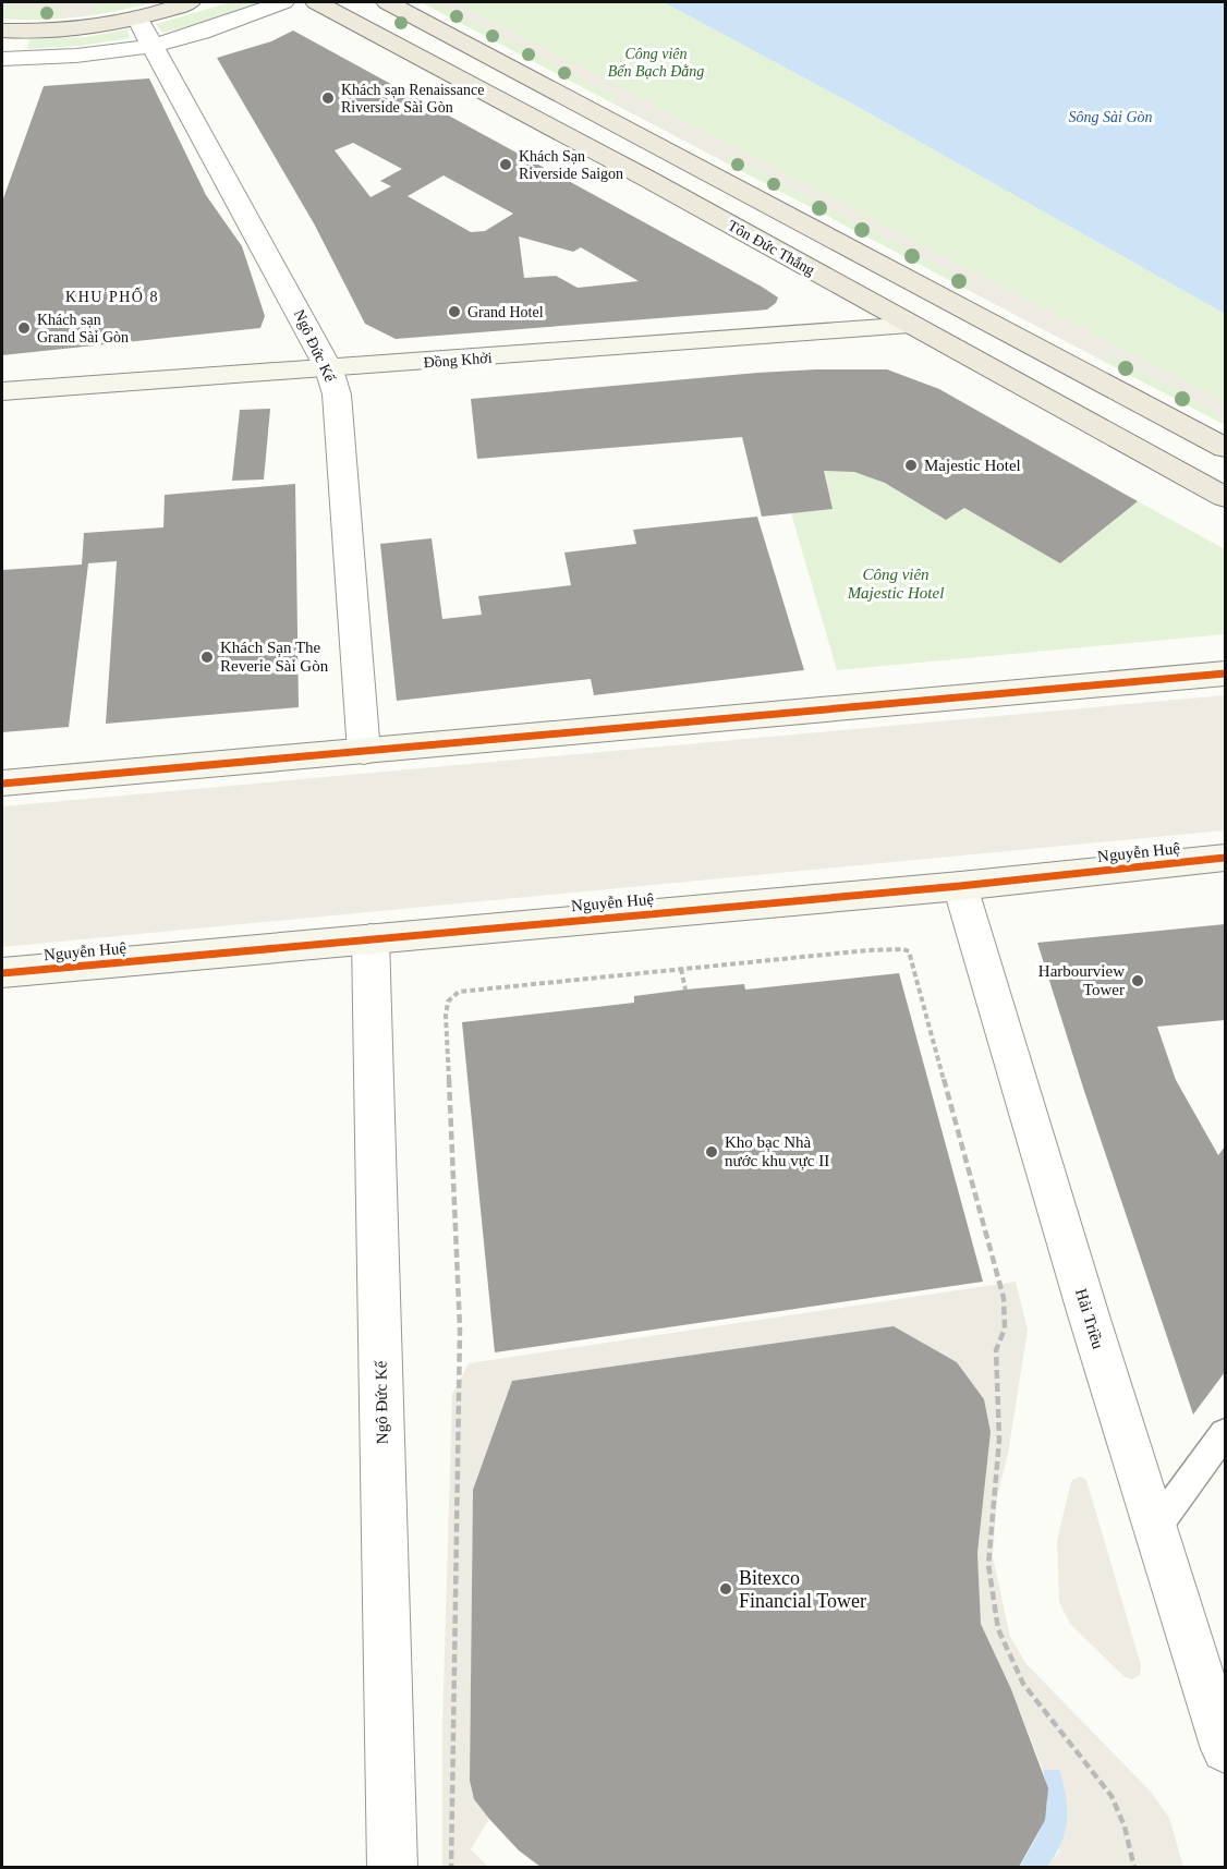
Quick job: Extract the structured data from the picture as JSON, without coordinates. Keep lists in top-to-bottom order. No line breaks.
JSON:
{"streets":{"main road":["Tôn Ðức Thắng"],"street":["Ngô Ðức Kế","Ðồng Khởi","Nguyễn Huệ","Hải Triều"]},"crossings":[["Tôn Ðức Thắng","Ðồng Khởi"],["Ngô Ðức Kế","Ðồng Khởi"],["Ngô Ðức Kế","Nguyễn Huệ"],["Nguyễn Huệ","Hải Triều"]],"districts":["KHU PHỐ 8"],"water":["Sông Sài Gòn"],"parks":["Công viên Bến Bạch Đằng","Công viên Majestic Hotel"],"places":["Khách sạn Renaissance Riverside Sài Gòn","Khách Sạn Riverside Saigon","Grand Hotel","Khách sạn Grand Sài Gòn","Majestic Hotel","Khách Sạn The Reverie Sài Gòn","Harbourview Tower","Kho bạc Nhà nước khu vực II","Bitexco Financial Tower"]}
